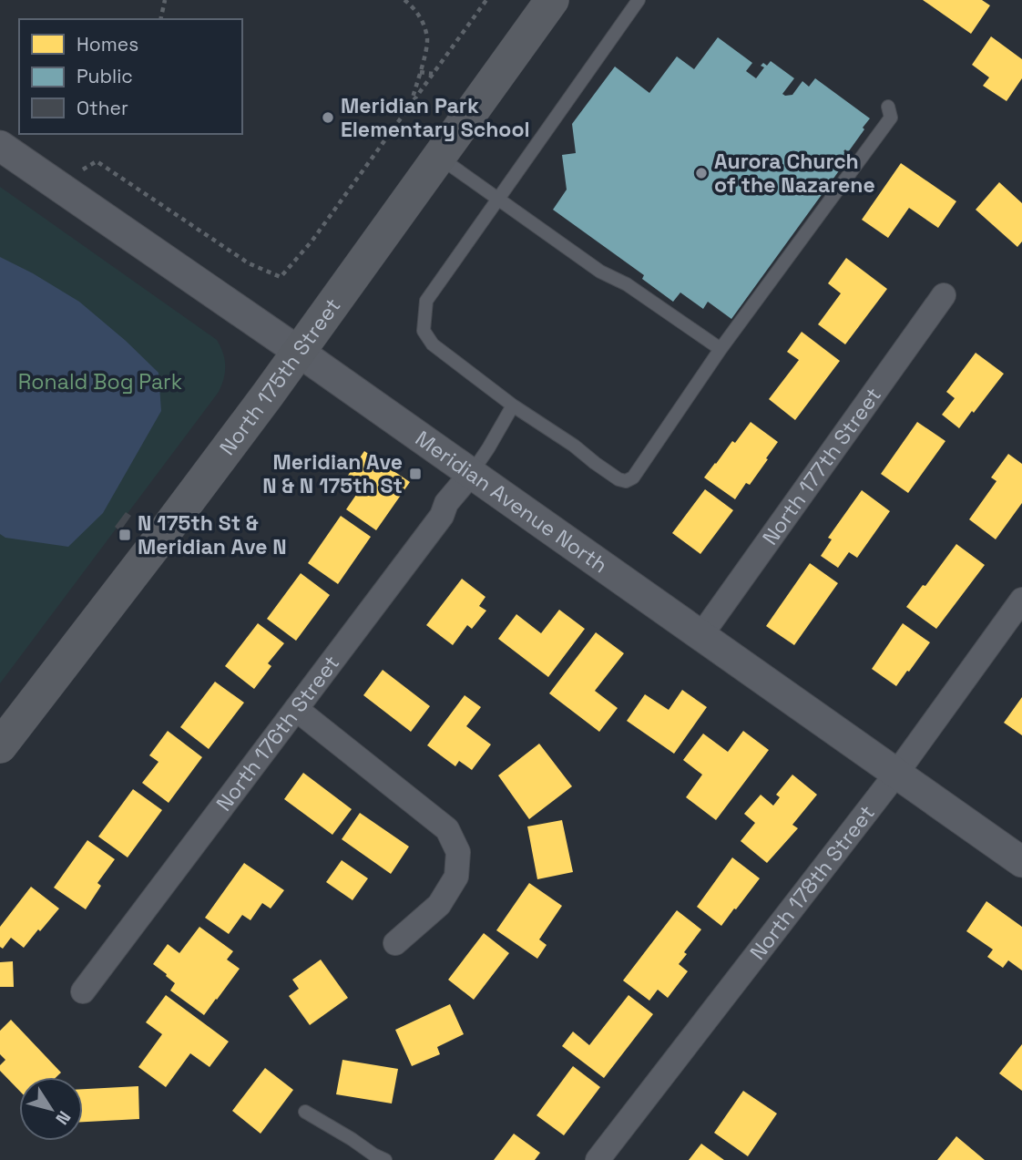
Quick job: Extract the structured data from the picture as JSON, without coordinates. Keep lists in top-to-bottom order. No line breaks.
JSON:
{"streets":{"main road":["North 175th Street"],"street":["North 177th Street","Meridian Avenue North","North 176th Street","North 178th Street"]},"crossings":[["North 175th Street","Meridian Avenue North"],["North 177th Street","Meridian Avenue North"],["Meridian Avenue North","North 176th Street"],["Meridian Avenue North","North 178th Street"]],"parks":["Ronald Bog Park"],"places":{"other":["Meridian Park Elementary School","Aurora Church of the Nazarene"],"transit":["Meridian Ave N & N 175th St","N 175th St & Meridian Ave N"]},"legend":["Homes","Public","Other"],"north":"bottom right"}
